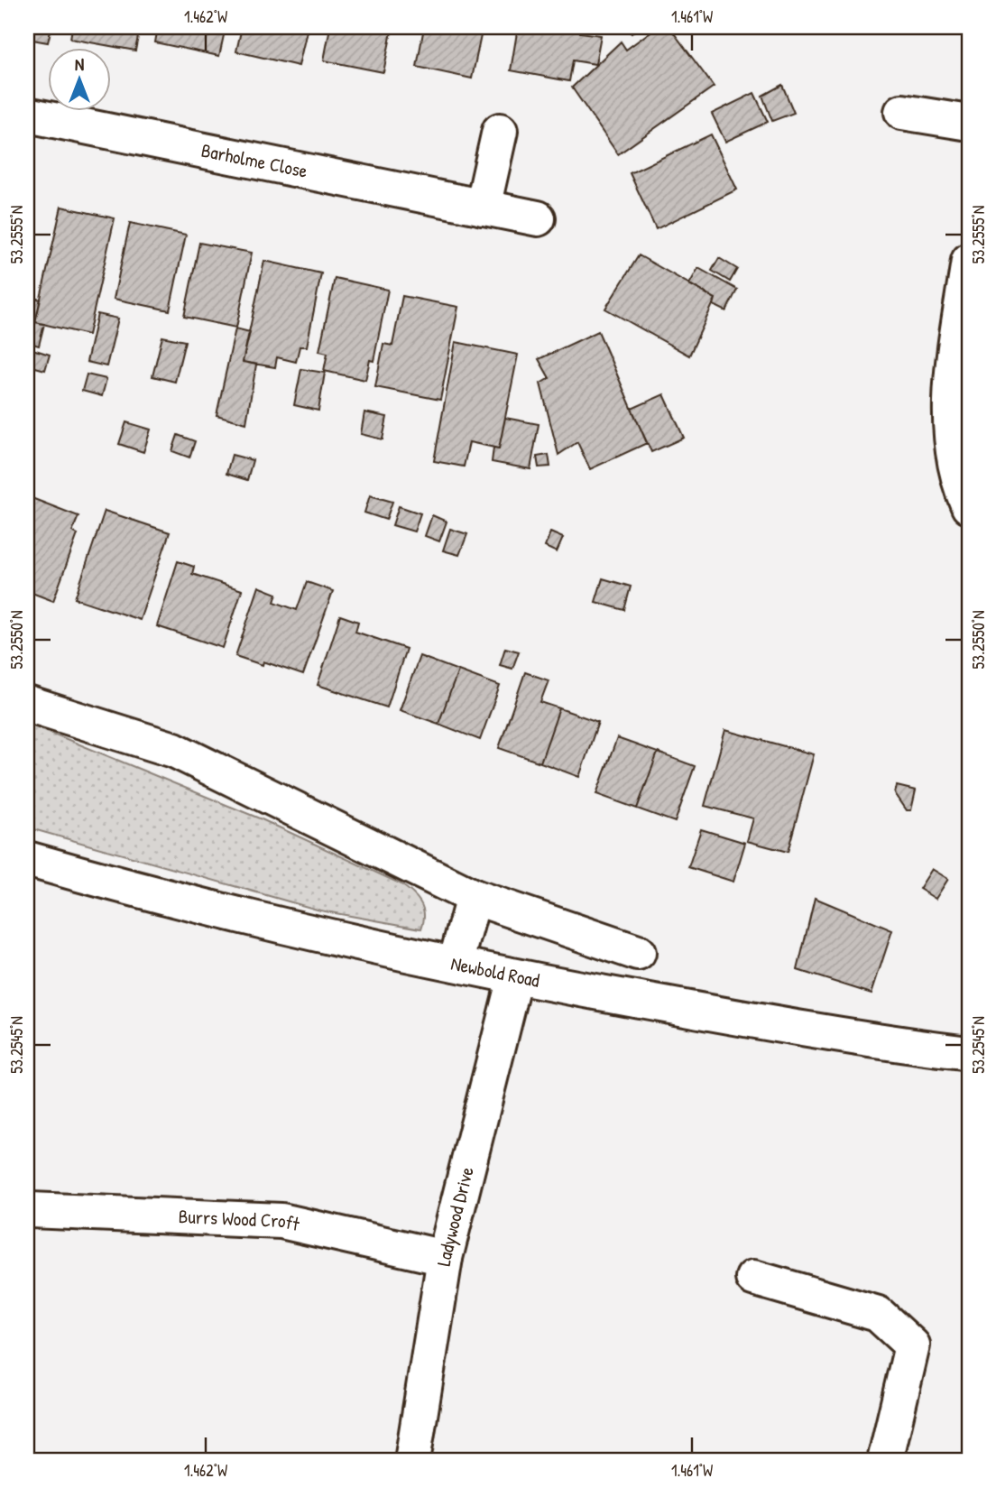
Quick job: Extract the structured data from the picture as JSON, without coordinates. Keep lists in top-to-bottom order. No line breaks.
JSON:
{"streets":{"street":["Barholme Close","Newbold Road","Ladywood Drive","Burrs Wood Croft"]},"crossings":[["Newbold Road","Ladywood Drive"],["Ladywood Drive","Burrs Wood Croft"]],"north":"top","coordinates":["1.462°W","1.461°W","53.2555°N","53.2550°N","53.2545°N"]}
